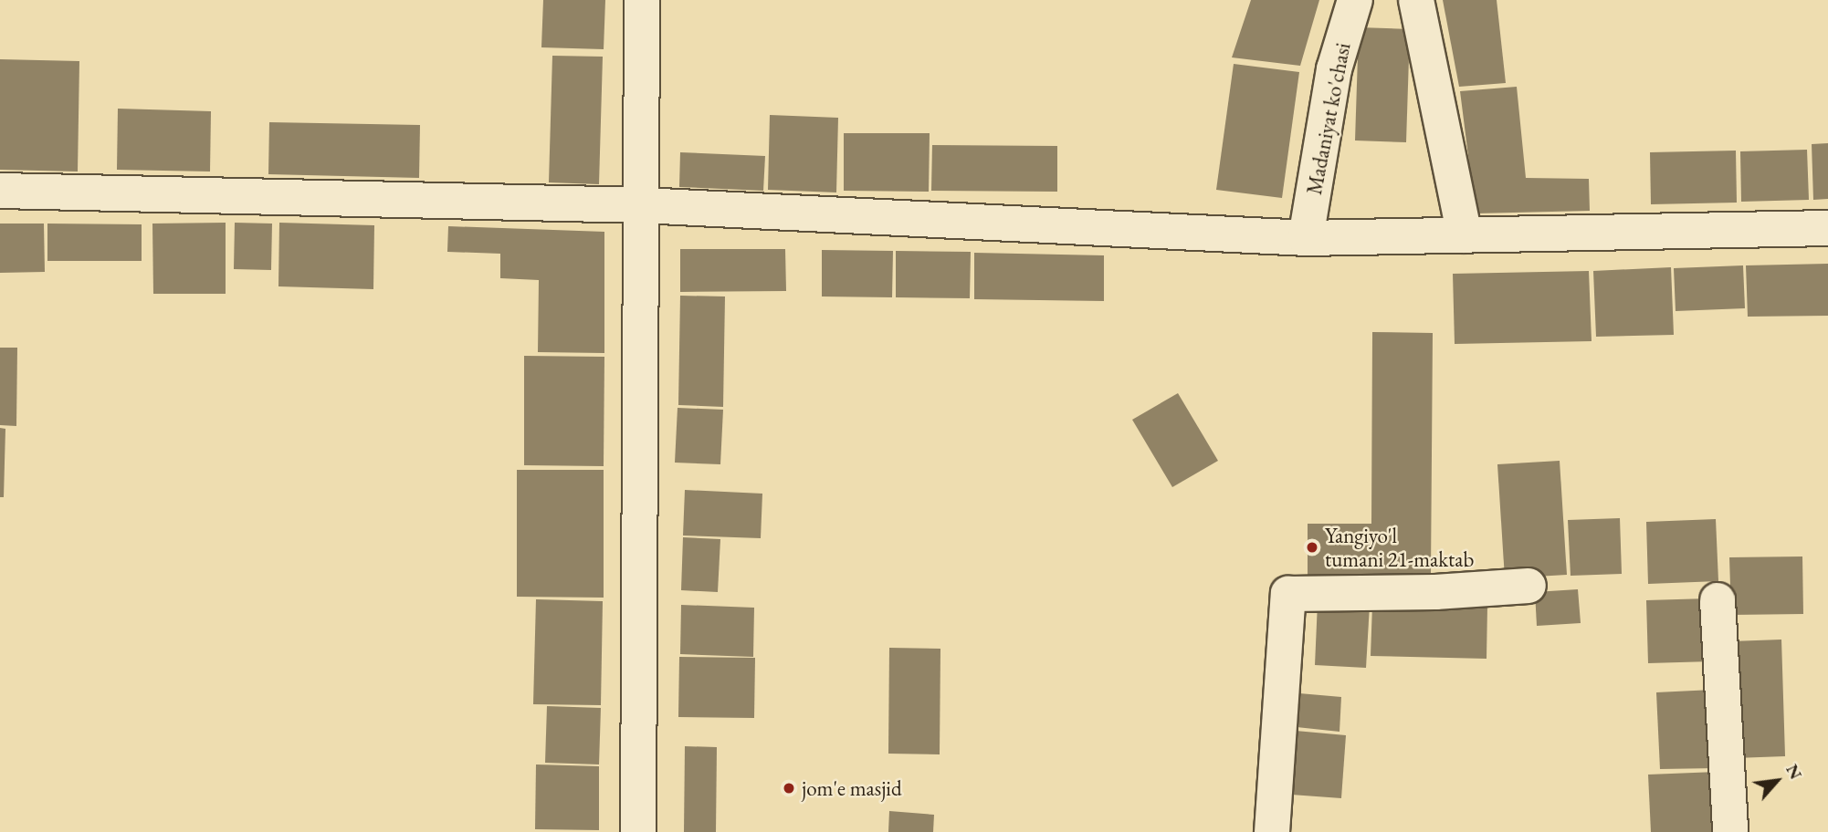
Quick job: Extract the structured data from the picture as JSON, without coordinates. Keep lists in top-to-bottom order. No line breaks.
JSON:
{"streets":{"street":["Madaniyat ko'chasi"]},"places":["Yangiyo'l tumani 21-maktab","jom'e masjid"],"north":"top right"}
